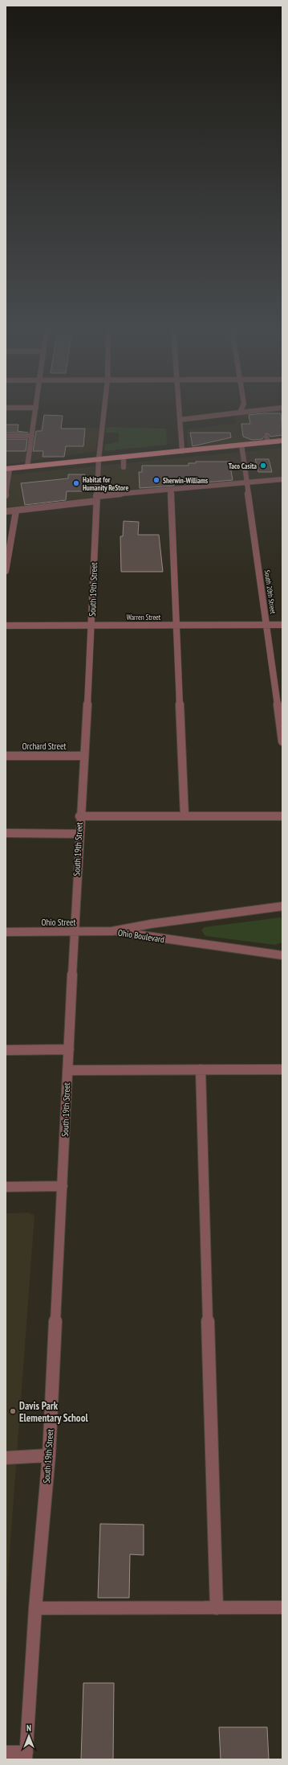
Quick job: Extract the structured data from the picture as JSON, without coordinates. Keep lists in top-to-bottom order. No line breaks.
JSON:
{"streets":{"street":["South 19th Street","South 20th Street","Warren Street","Orchard Street","Ohio Street","Ohio Boulevard"]},"crossings":[["South 19th Street","Warren Street"],["South 19th Street","Orchard Street"],["South 19th Street","Ohio Street"],["South 20th Street","Warren Street"],["Ohio Street","Ohio Boulevard"]],"places":["Taco Casita","Sherwin-Williams","Habitat for Humanity ReStore","Davis Park Elementary School"],"north":"top"}
